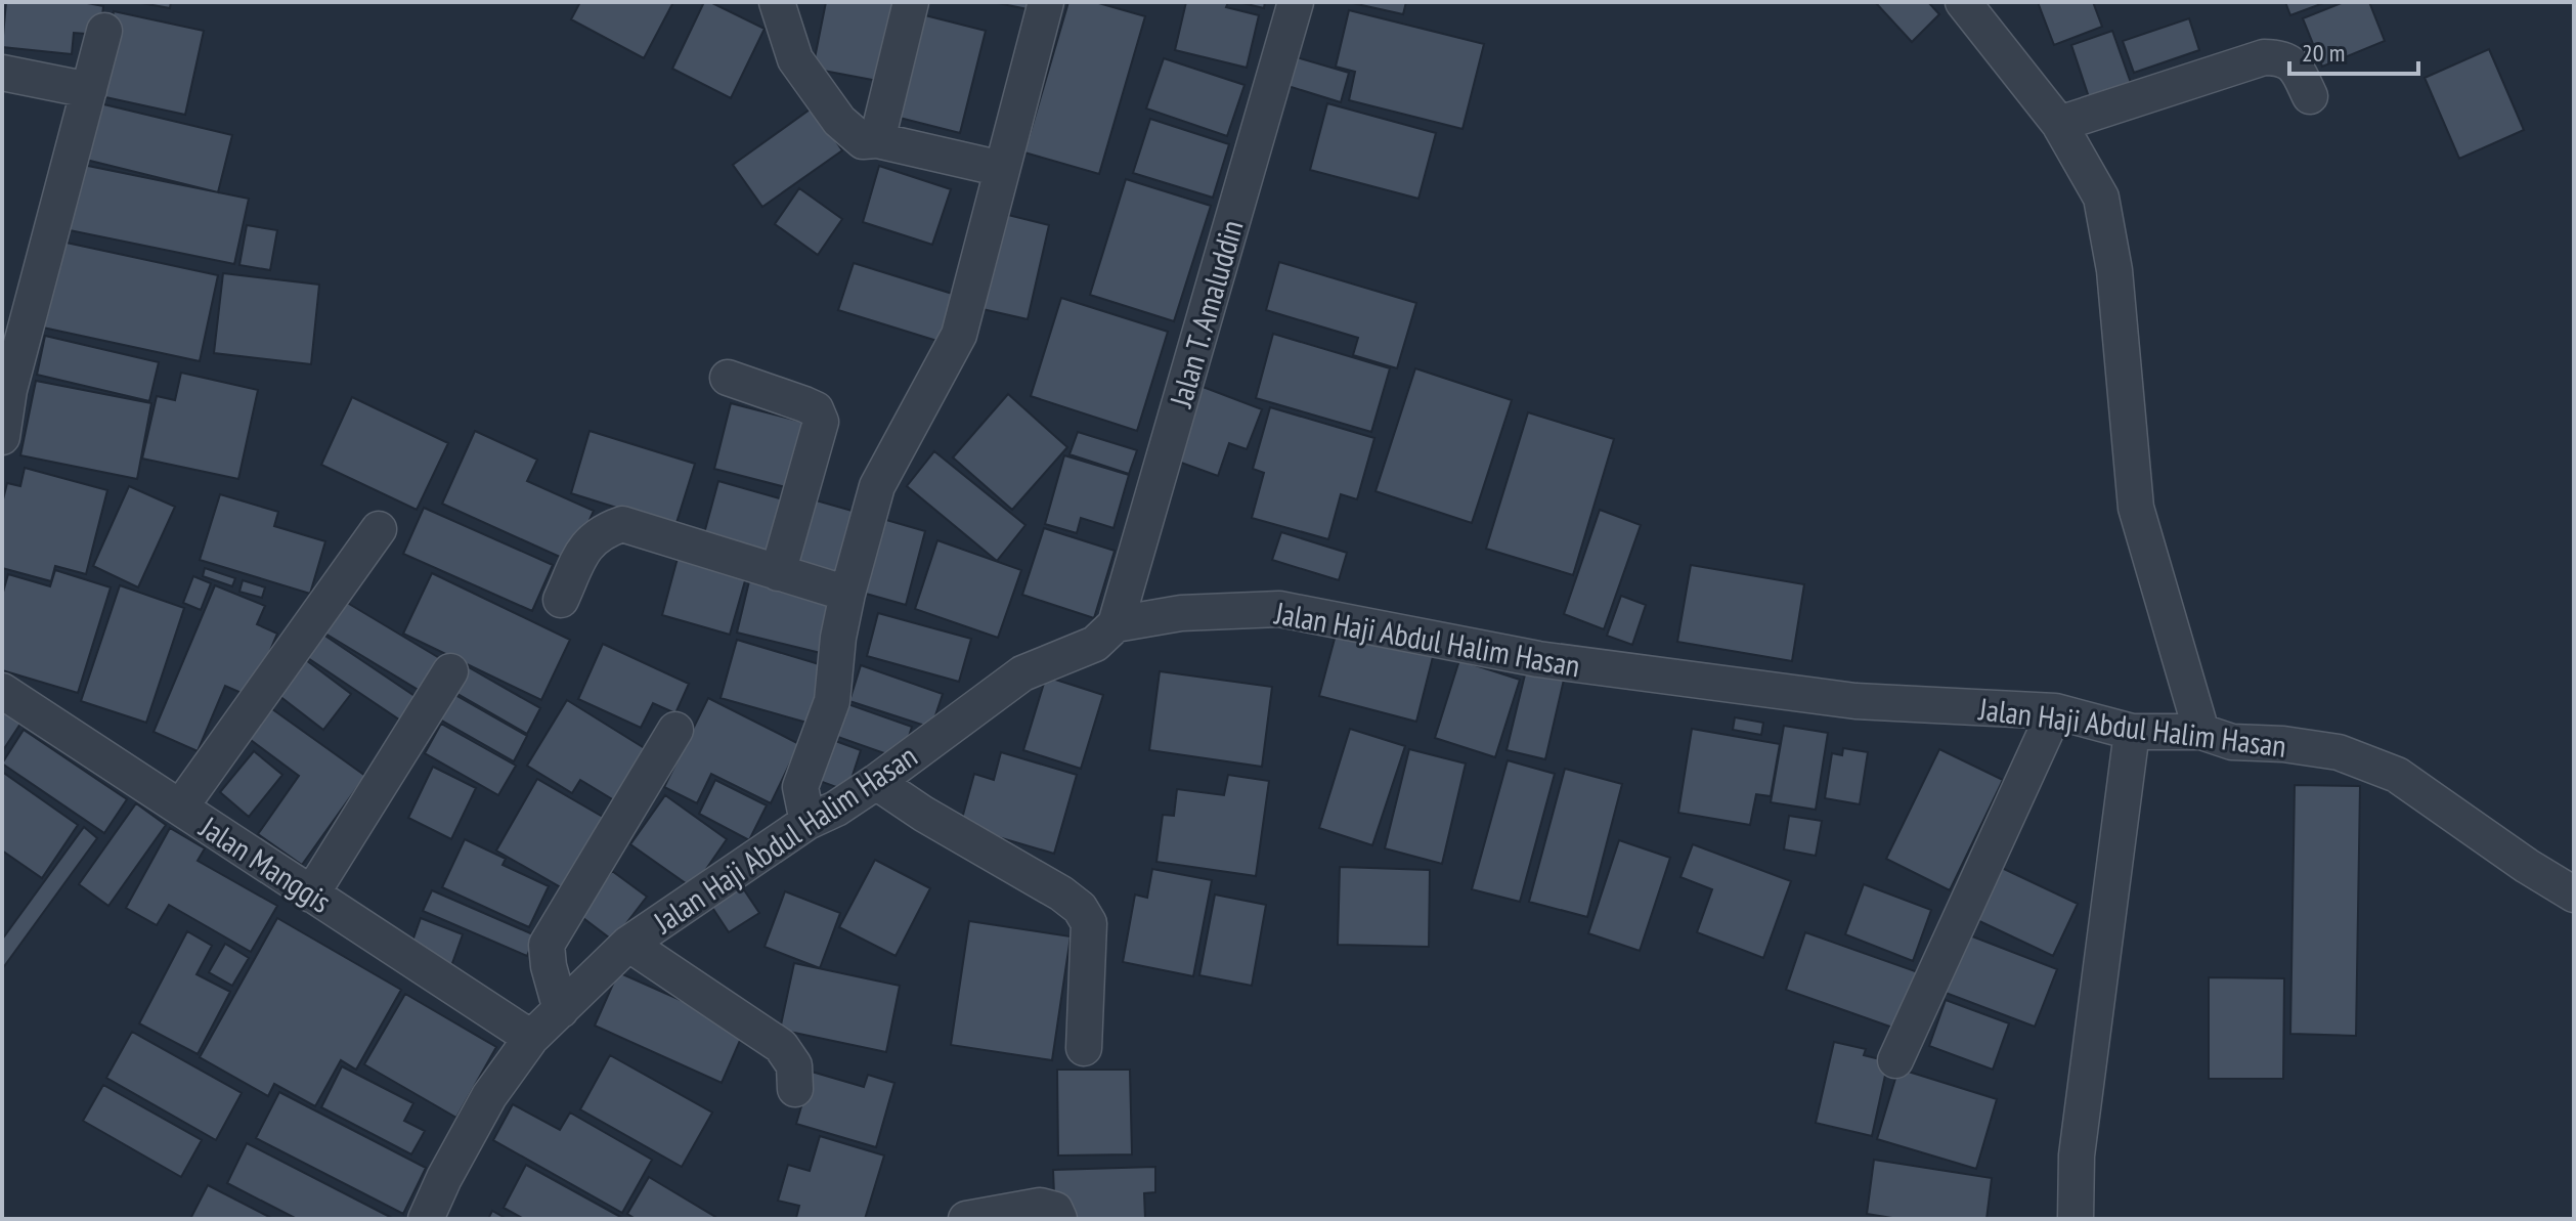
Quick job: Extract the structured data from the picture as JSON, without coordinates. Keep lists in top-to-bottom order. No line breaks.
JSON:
{"streets":{"street":["Jalan T. Amaluddin","Jalan Haji Abdul Halim Hasan","Jalan Manggis"]},"crossings":[["Jalan T. Amaluddin","Jalan Haji Abdul Halim Hasan"],["Jalan Haji Abdul Halim Hasan","Jalan Manggis"]],"scale_bar":"20 m"}
